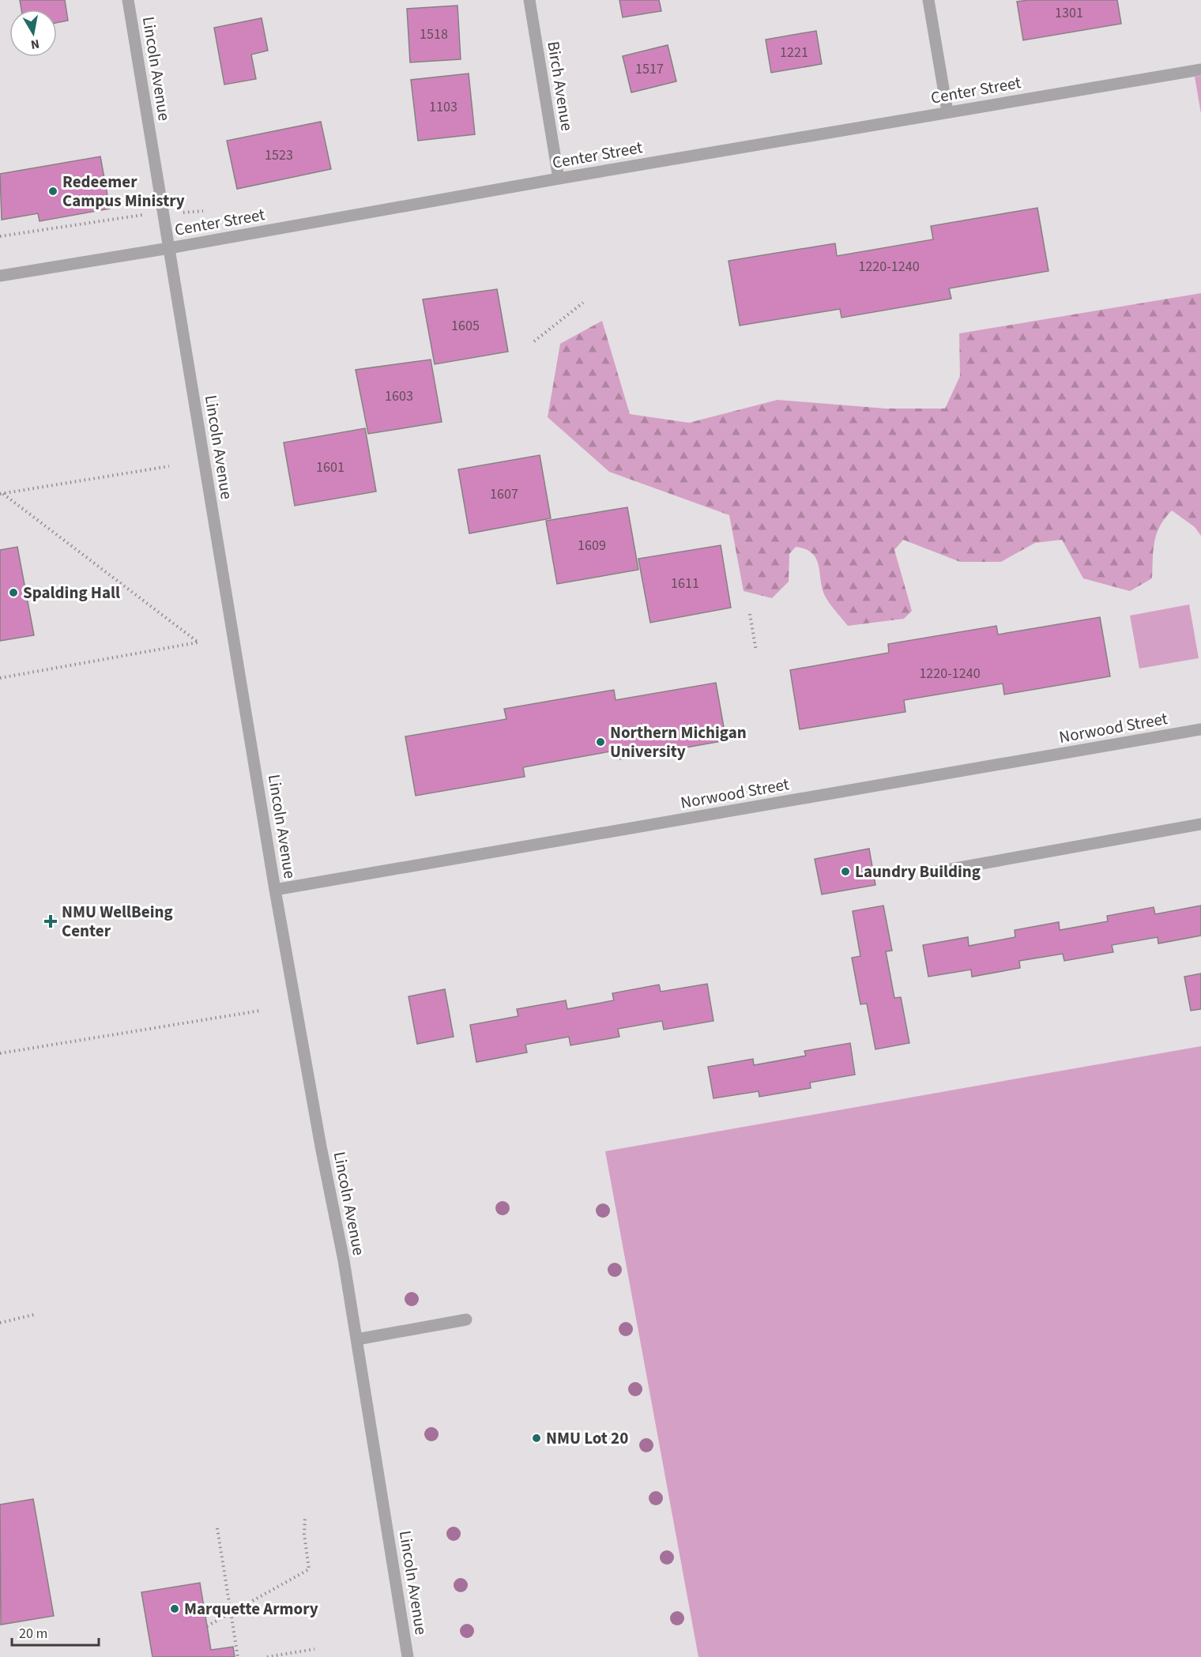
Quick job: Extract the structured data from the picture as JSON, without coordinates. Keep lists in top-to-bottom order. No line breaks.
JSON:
{"streets":{"street":["Lincoln Avenue","Birch Avenue","Center Street","Norwood Street"]},"crossings":[["Lincoln Avenue","Center Street"],["Lincoln Avenue","Norwood Street"],["Birch Avenue","Center Street"]],"places":{"other":["Redeemer Campus Ministry","Spalding Hall","Northern Michigan University","Laundry Building","NMU Lot 20","Marquette Armory"],"health":["NMU WellBeing Center"]},"house_numbers":["1301","1518","1221","1517","1103","1523","1220-1240","1605","1603","1601","1607","1609","1611","1220-1240"],"scale_bar":"20 m","north":"bottom"}
